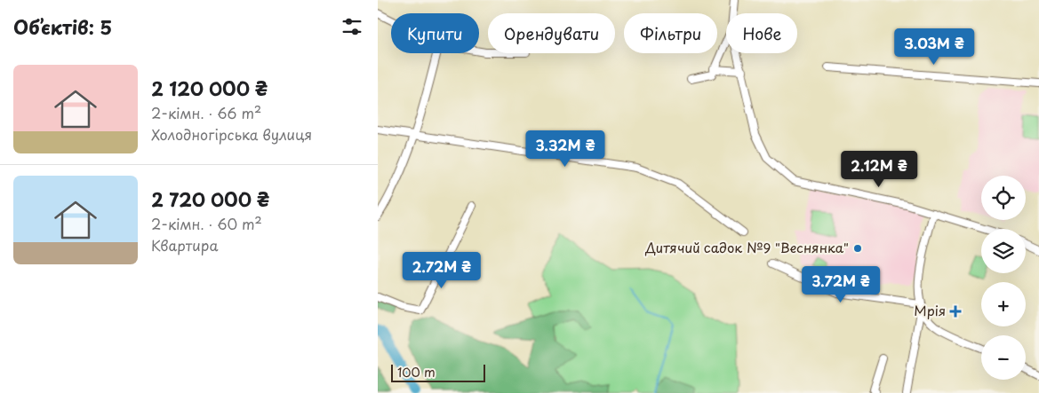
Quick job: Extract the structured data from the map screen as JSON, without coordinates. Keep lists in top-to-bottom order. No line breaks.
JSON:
{"places":{"other":["Дитячий садок №9 \"Веснянка\""],"health":["Мрія"]},"scale_bar":"100 m","page":{"heading":"Об’єктів: 5","chip":["Купити","Орендувати","Фільтри","Нове"],"price":["3.03M ₴","3.32M ₴","2.12M ₴","2.72M ₴","3.72M ₴"],"list":[{"name":"2 120 000 ₴","note":"2-кімн. · 66 m² · Холодногірська вулиця"},{"name":"2 720 000 ₴","note":"2-кімн. · 60 m² · Квартира"}],"map_buttons":["+","−"],"scale":"100 m"}}
